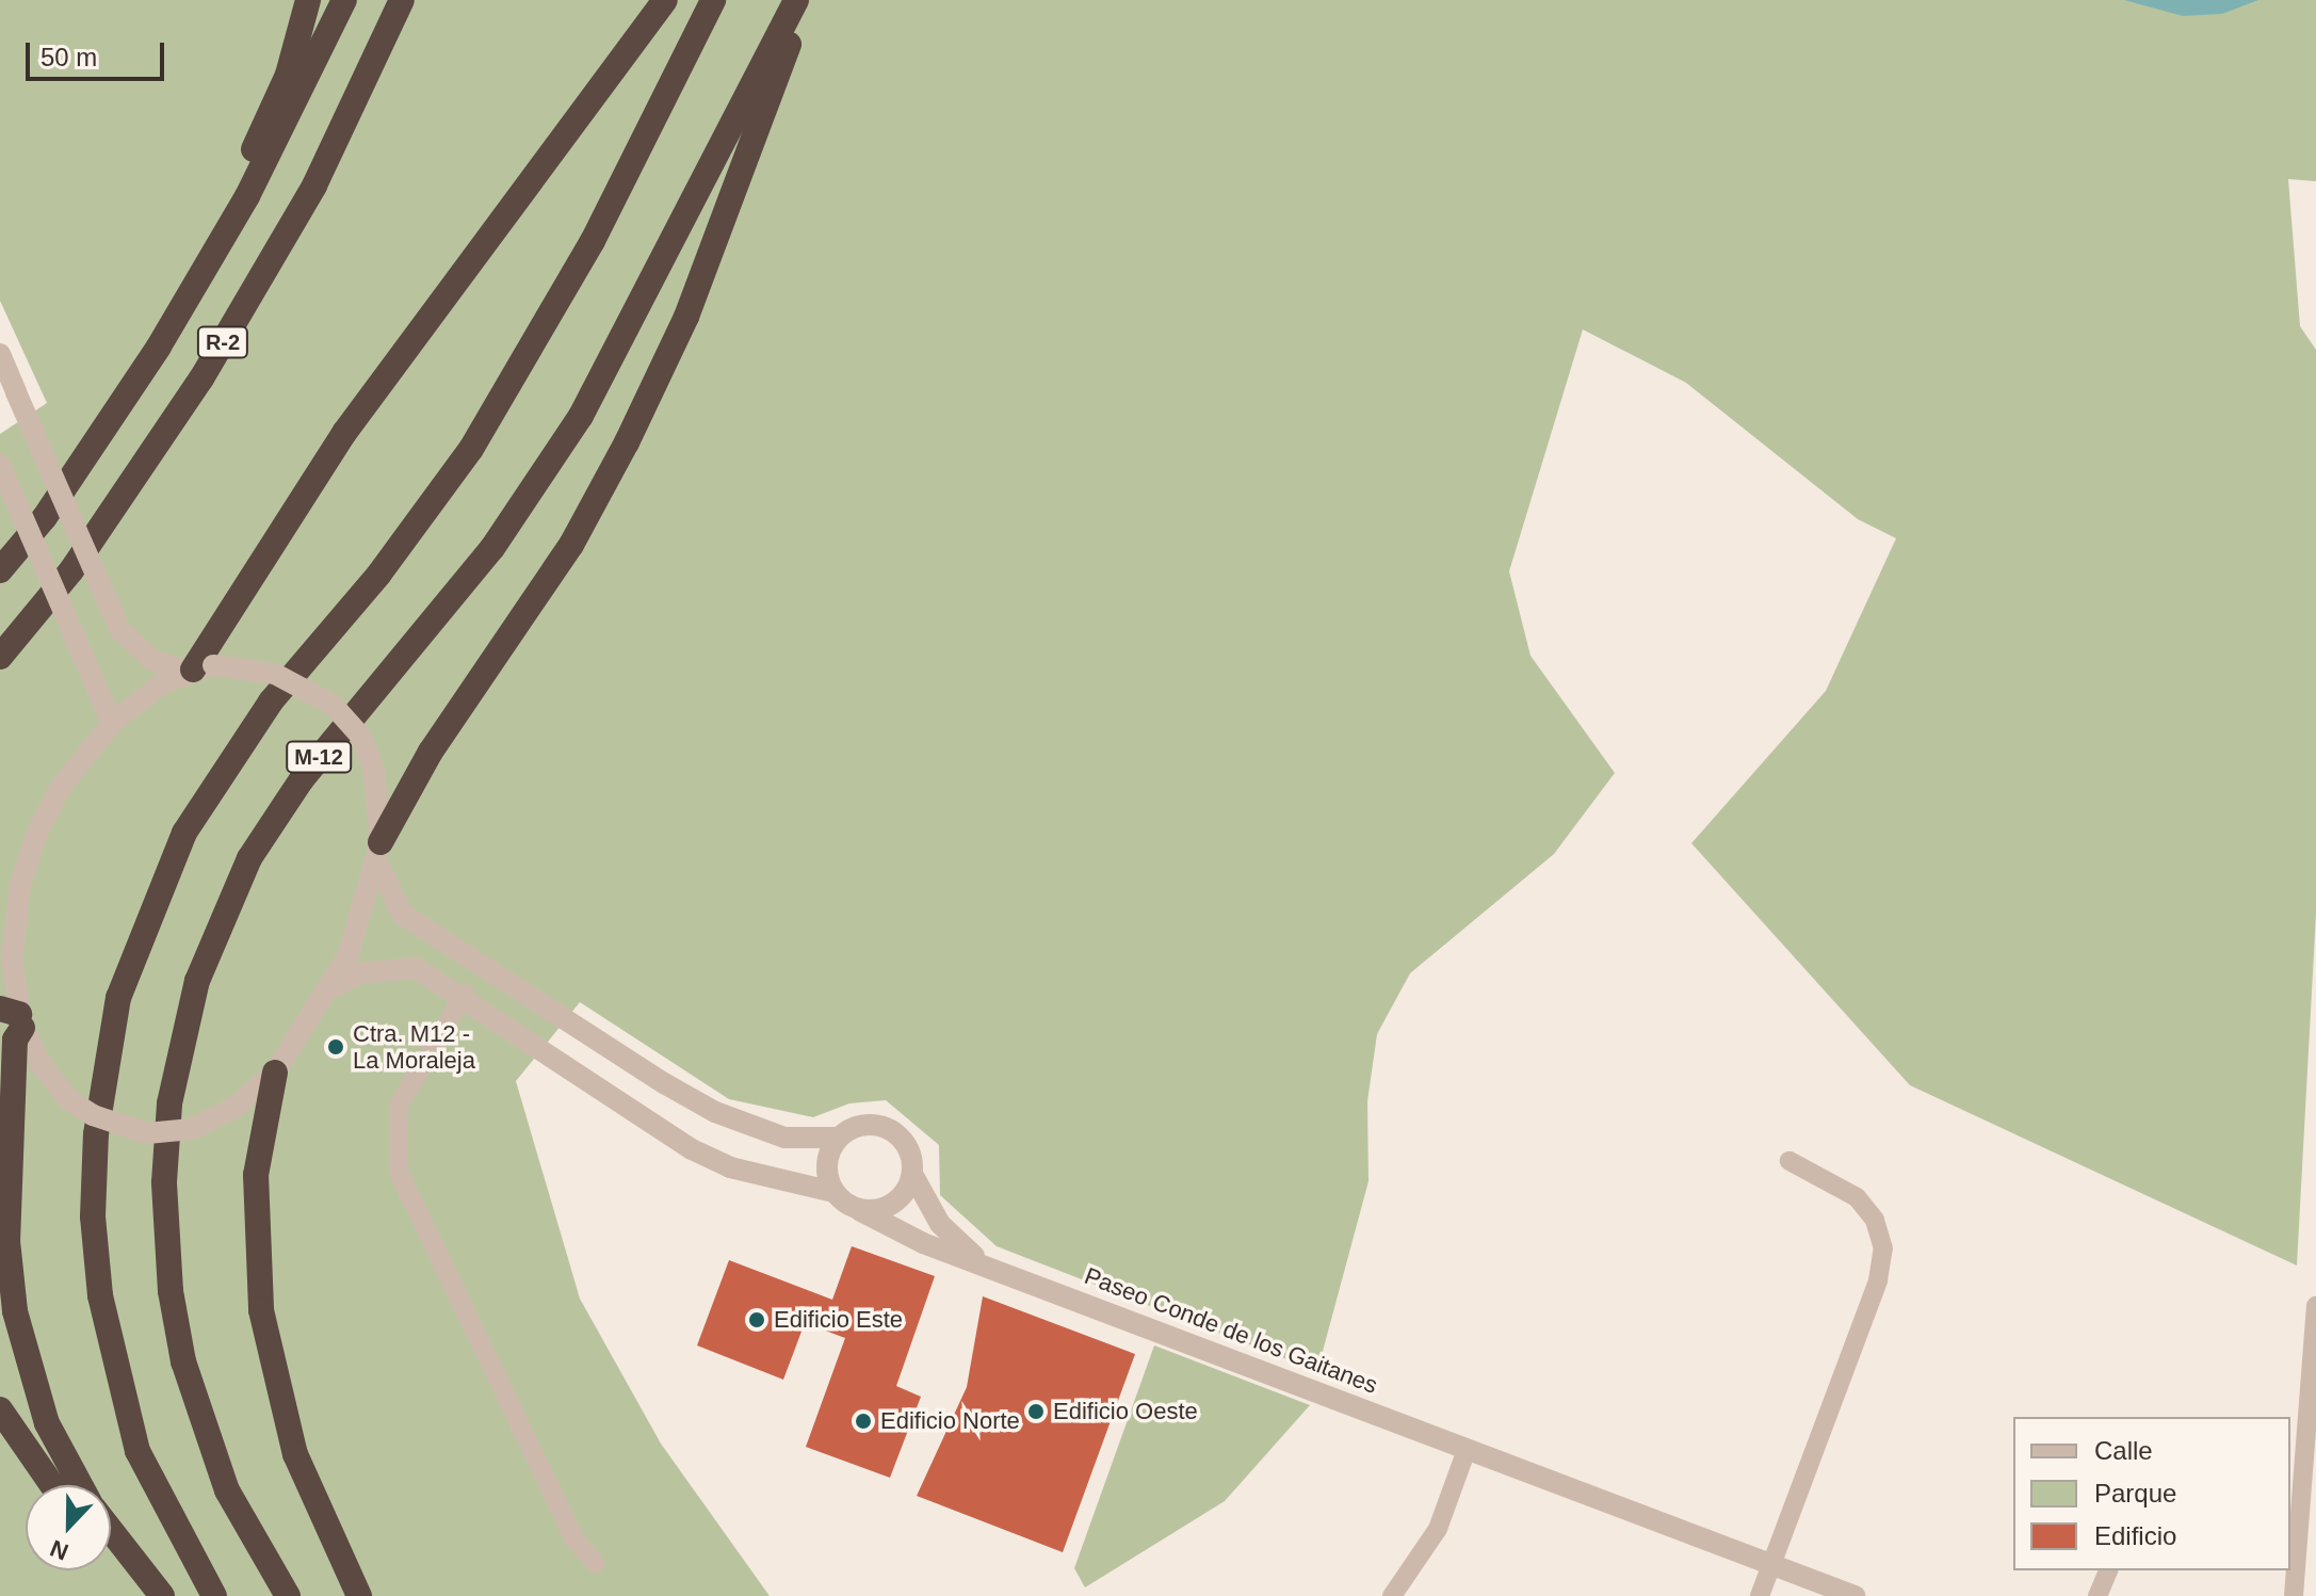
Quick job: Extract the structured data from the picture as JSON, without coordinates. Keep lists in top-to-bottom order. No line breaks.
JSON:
{"streets":{"highway":["R-2","M-12"],"street":["Paseo Conde de los Gaitanes"]},"places":["Ctra. M12 - La Moraleja","Edificio Este","Edificio Oeste","Edificio Norte"],"legend":["Calle","Parque","Edificio"],"scale_bar":"50 m","north":"bottom"}
